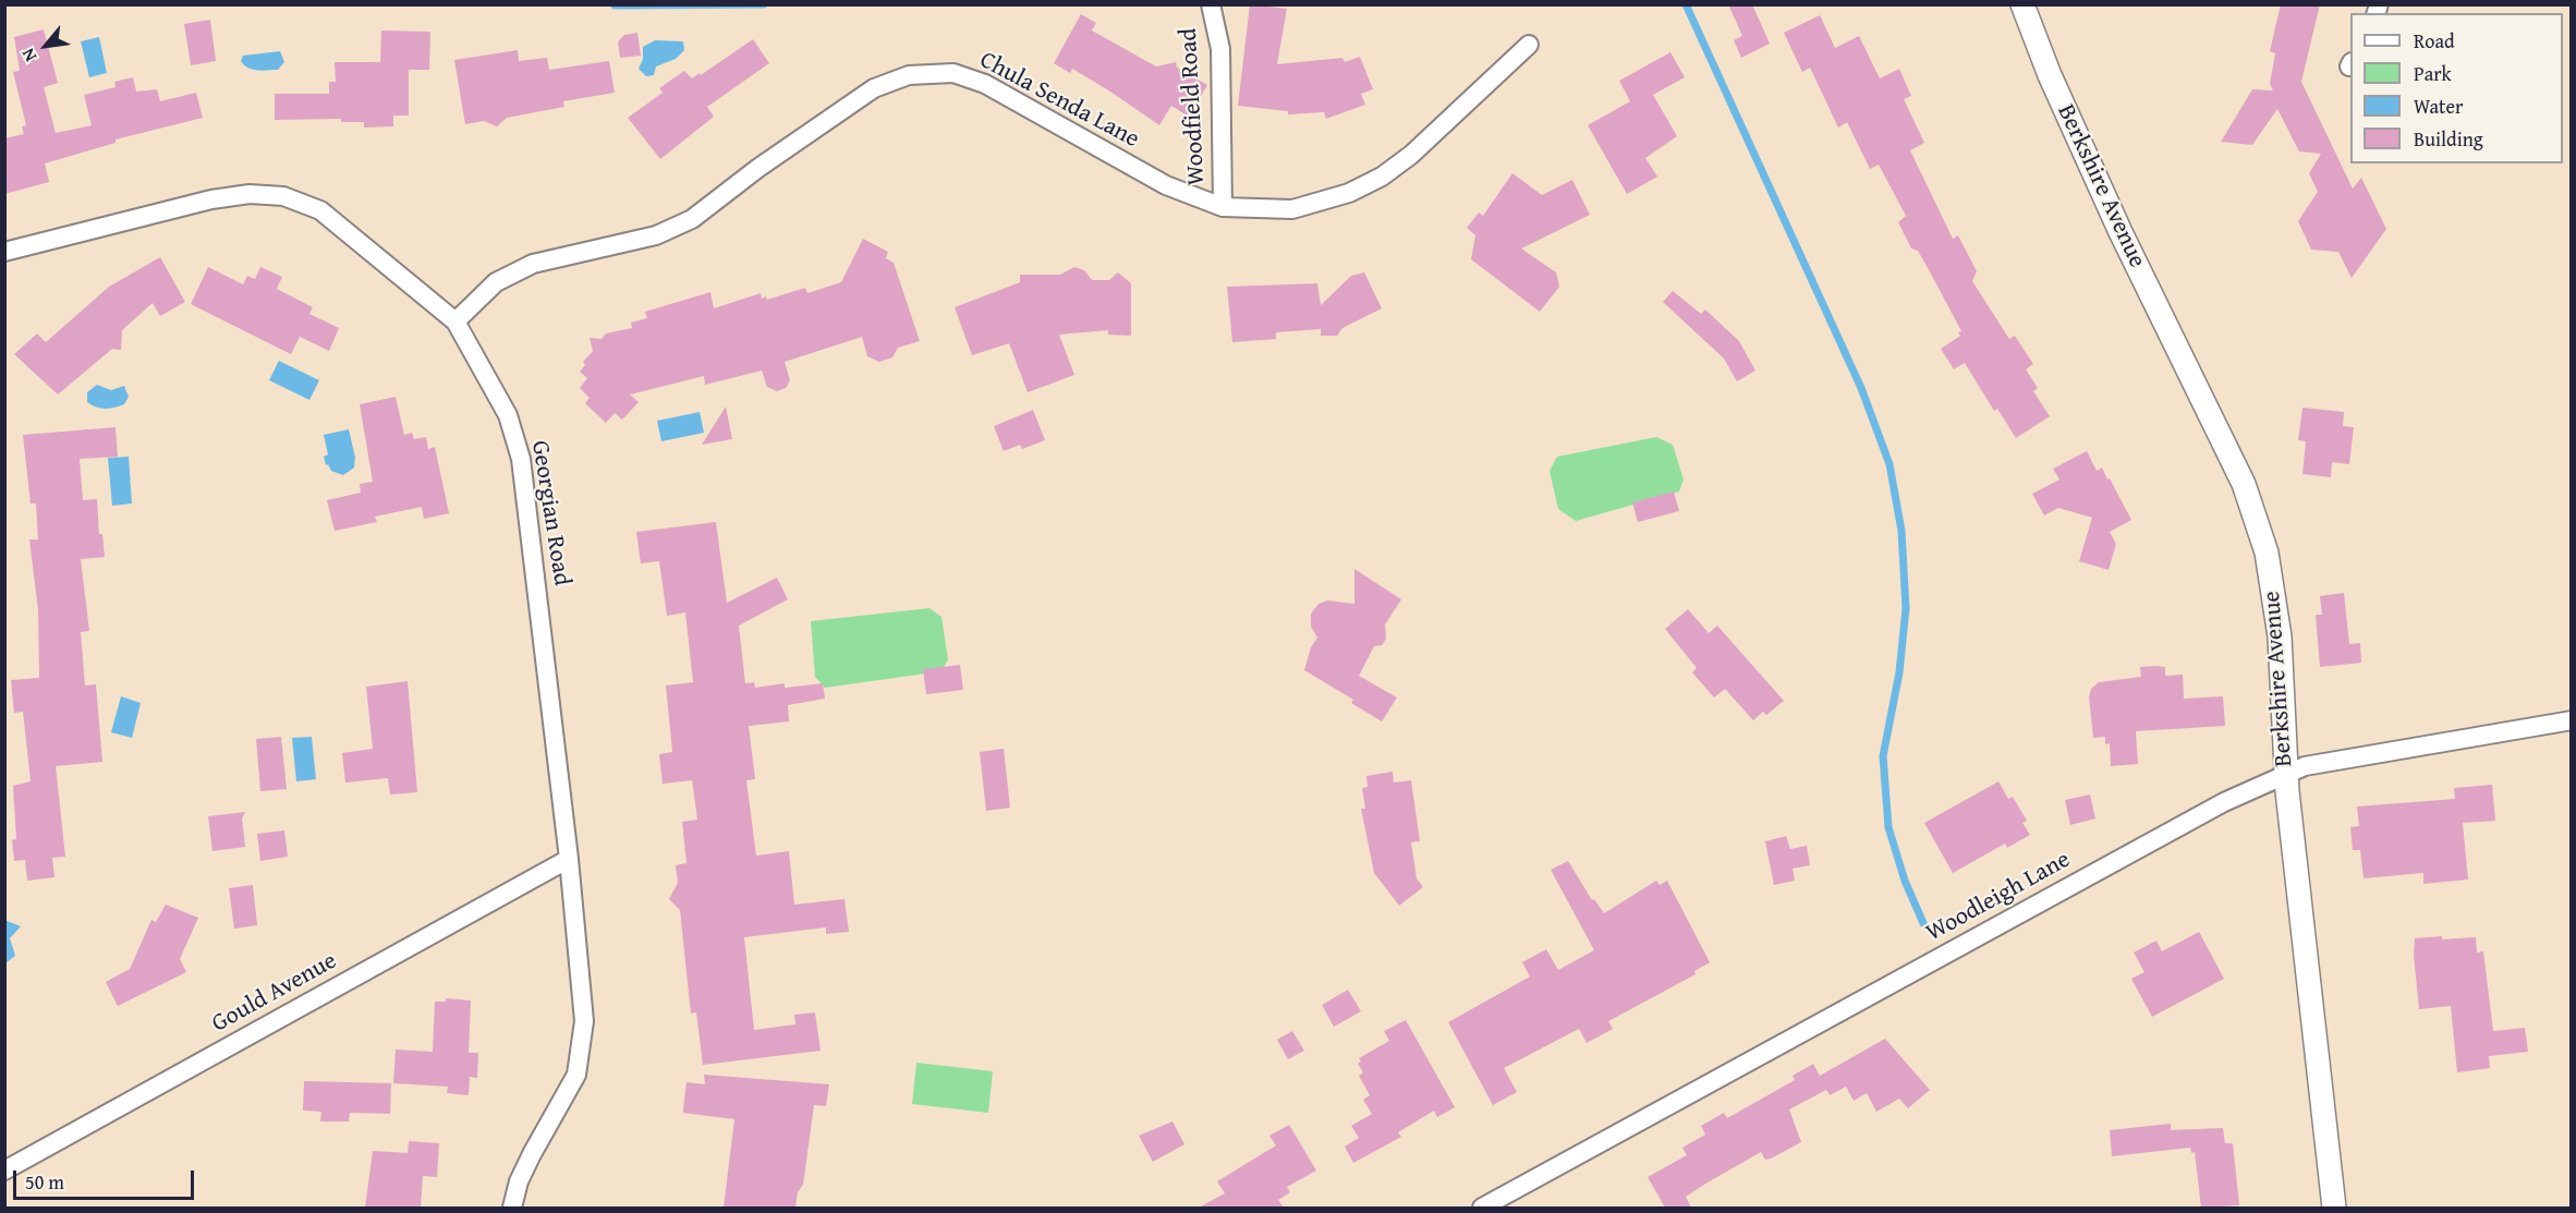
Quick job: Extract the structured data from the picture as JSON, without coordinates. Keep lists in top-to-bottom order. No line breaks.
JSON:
{"streets":{"street":["Chula Senda Lane","Woodfield Road","Berkshire Avenue","Georgian Road","Woodleigh Lane","Gould Avenue"]},"crossings":[["Chula Senda Lane","Woodfield Road"],["Chula Senda Lane","Georgian Road"],["Berkshire Avenue","Woodleigh Lane"],["Georgian Road","Gould Avenue"]],"legend":["Road","Park","Water","Building"],"scale_bar":"50 m","north":"bottom left"}
